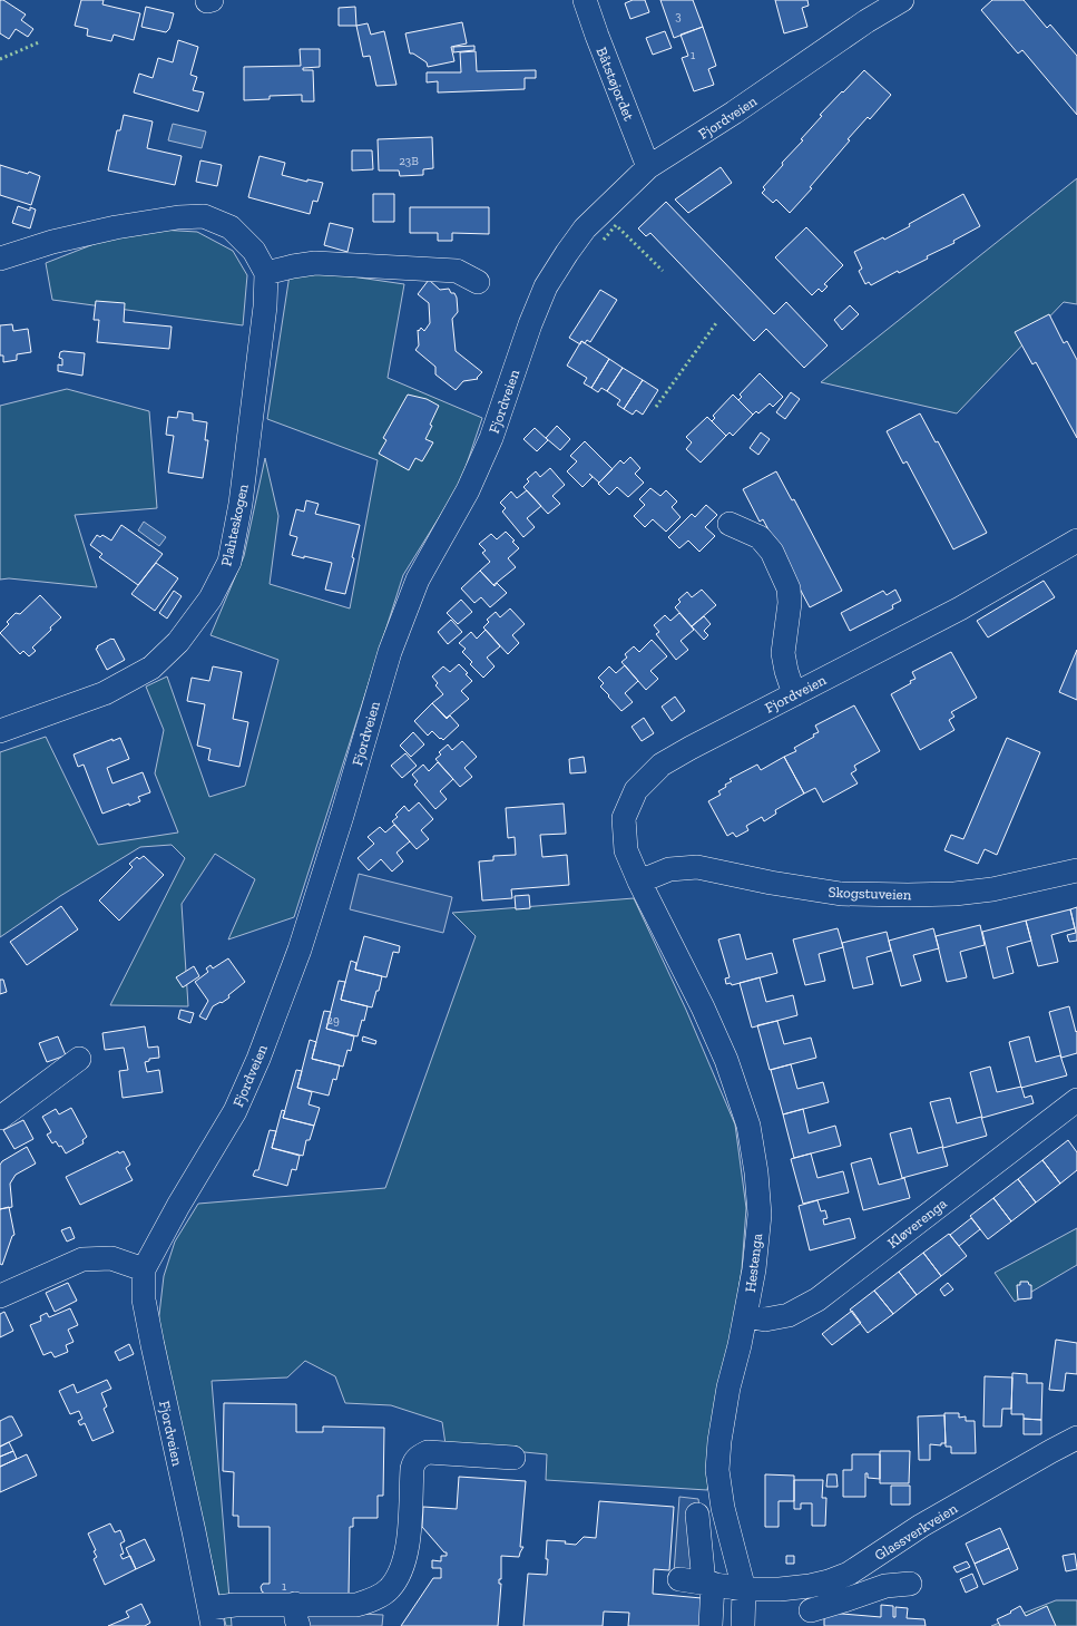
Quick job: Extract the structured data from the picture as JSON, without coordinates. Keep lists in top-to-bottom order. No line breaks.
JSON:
{"streets":{"street":["Båtstøjordet","Fjordveien","Plahteskogen","Skogstuveien","Kløverenga","Hestenga","Glassverkveien"]},"crossings":[["Båtstøjordet","Fjordveien"],["Fjordveien","Skogstuveien"],["Fjordveien","Hestenga"],["Kløverenga","Hestenga"],["Hestenga","Glassverkveien"]],"house_numbers":["3","1","23B","29","1"]}
